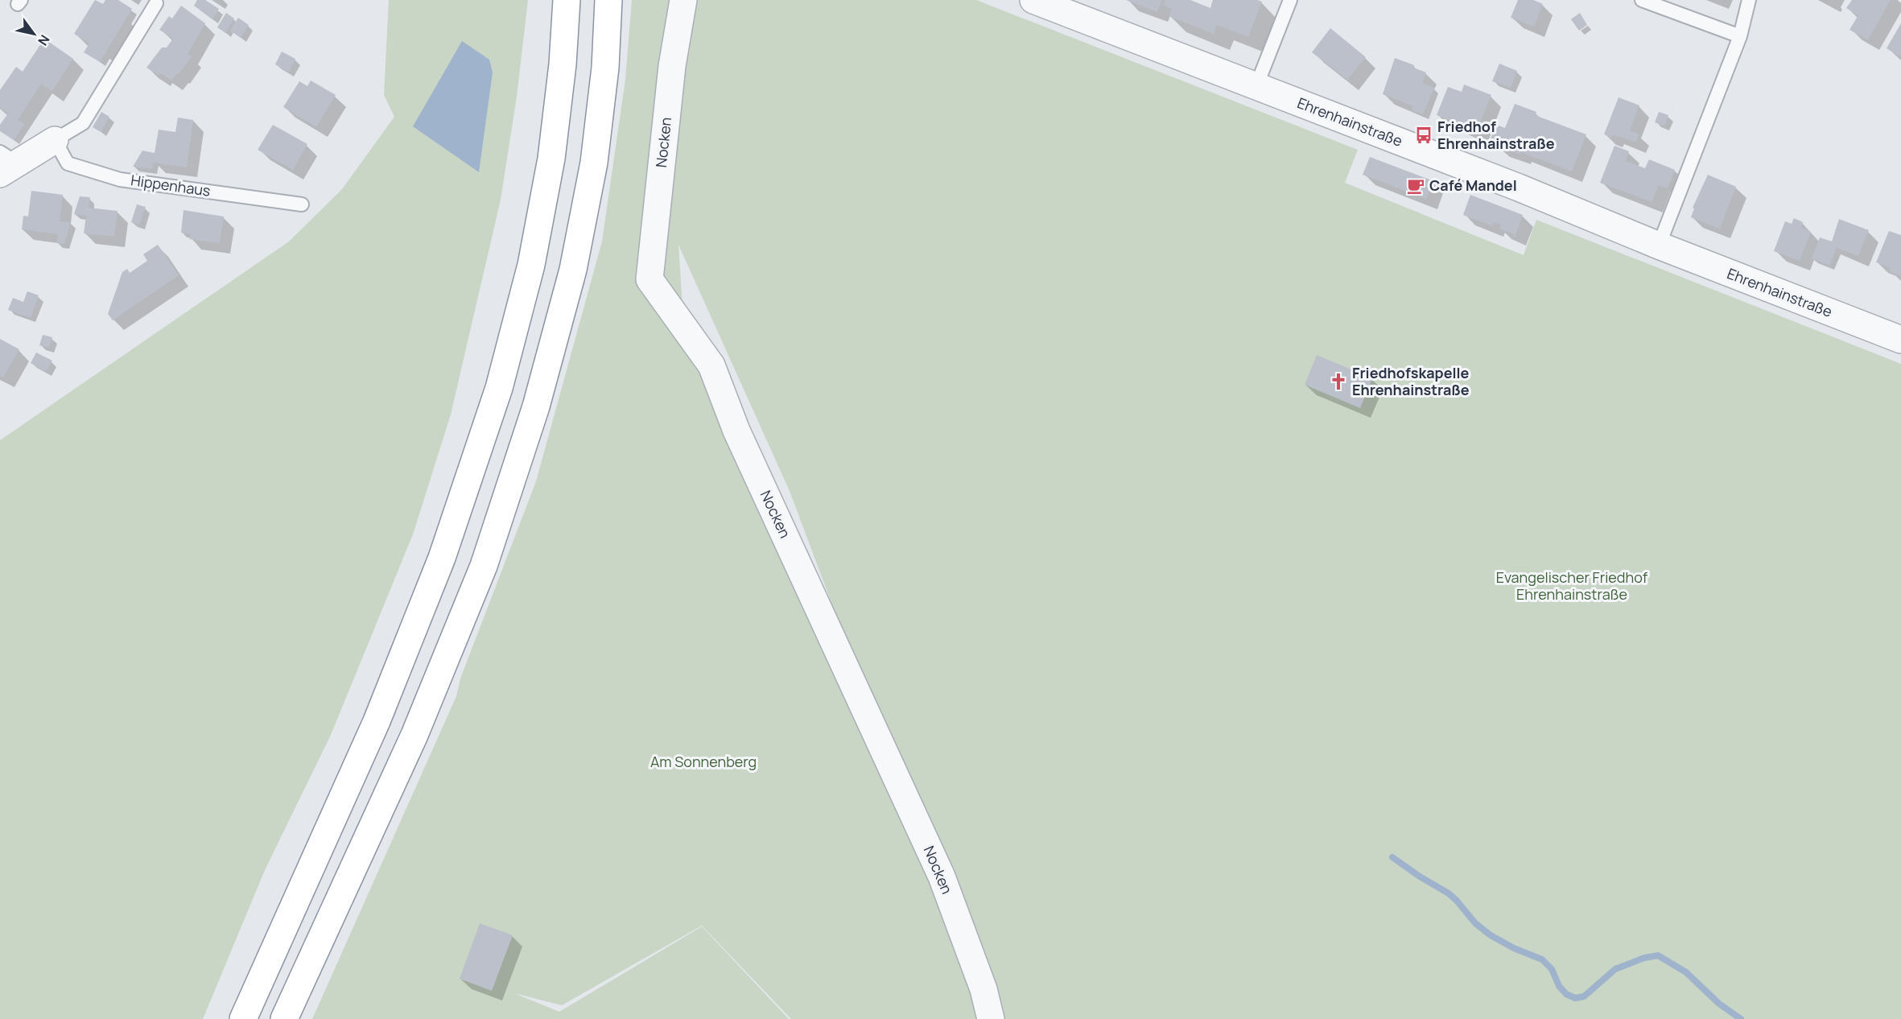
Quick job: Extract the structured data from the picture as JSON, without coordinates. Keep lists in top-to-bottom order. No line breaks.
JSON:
{"streets":{"street":["Ehrenhainstraße","Nocken"],"lane":["Hippenhaus"]},"parks":["Evangelischer Friedhof Ehrenhainstraße","Am Sonnenberg"],"places":{"bus stop":["Friedhof Ehrenhainstraße"],"cafe":["Café Mandel"],"church":["Friedhofskapelle Ehrenhainstraße"]},"north":"bottom right"}
